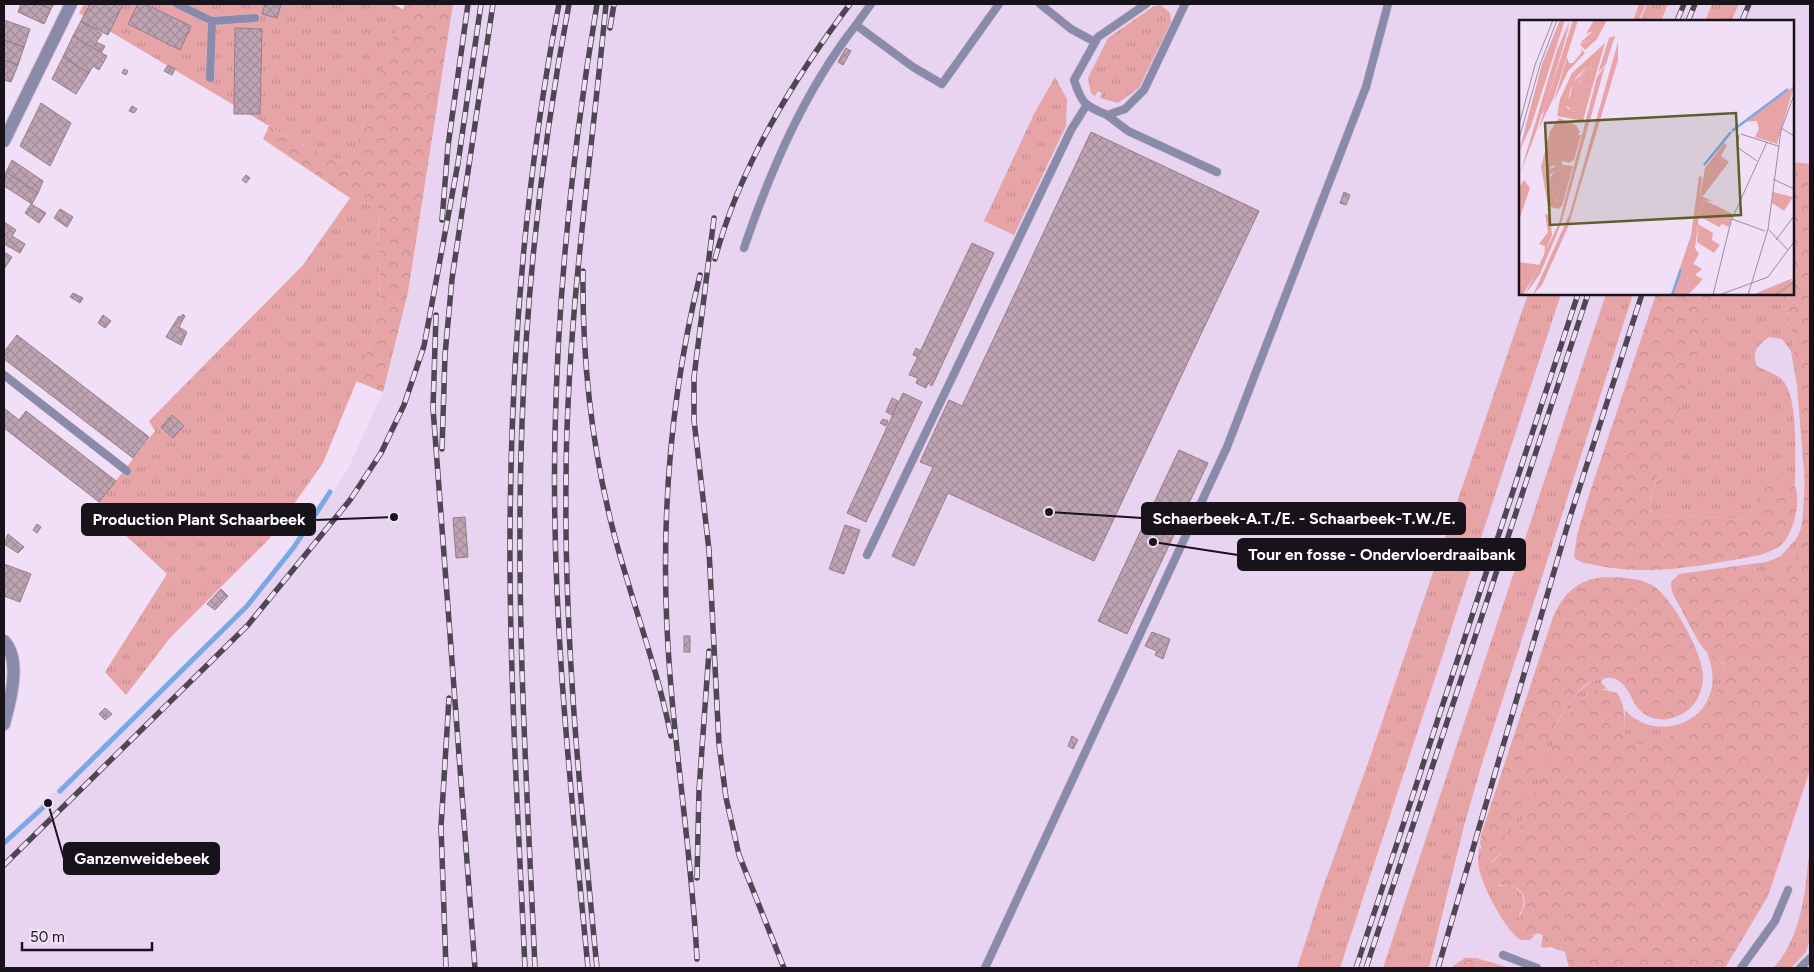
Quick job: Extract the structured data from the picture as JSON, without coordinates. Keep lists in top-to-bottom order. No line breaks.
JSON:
{"places":["Schaerbeek-A.T./E. - Schaarbeek-T.W./E.","Production Plant Schaarbeek","Tour en fosse - Ondervloerdraaibank","Ganzenweidebeek"],"scale_bar":"50 m"}
